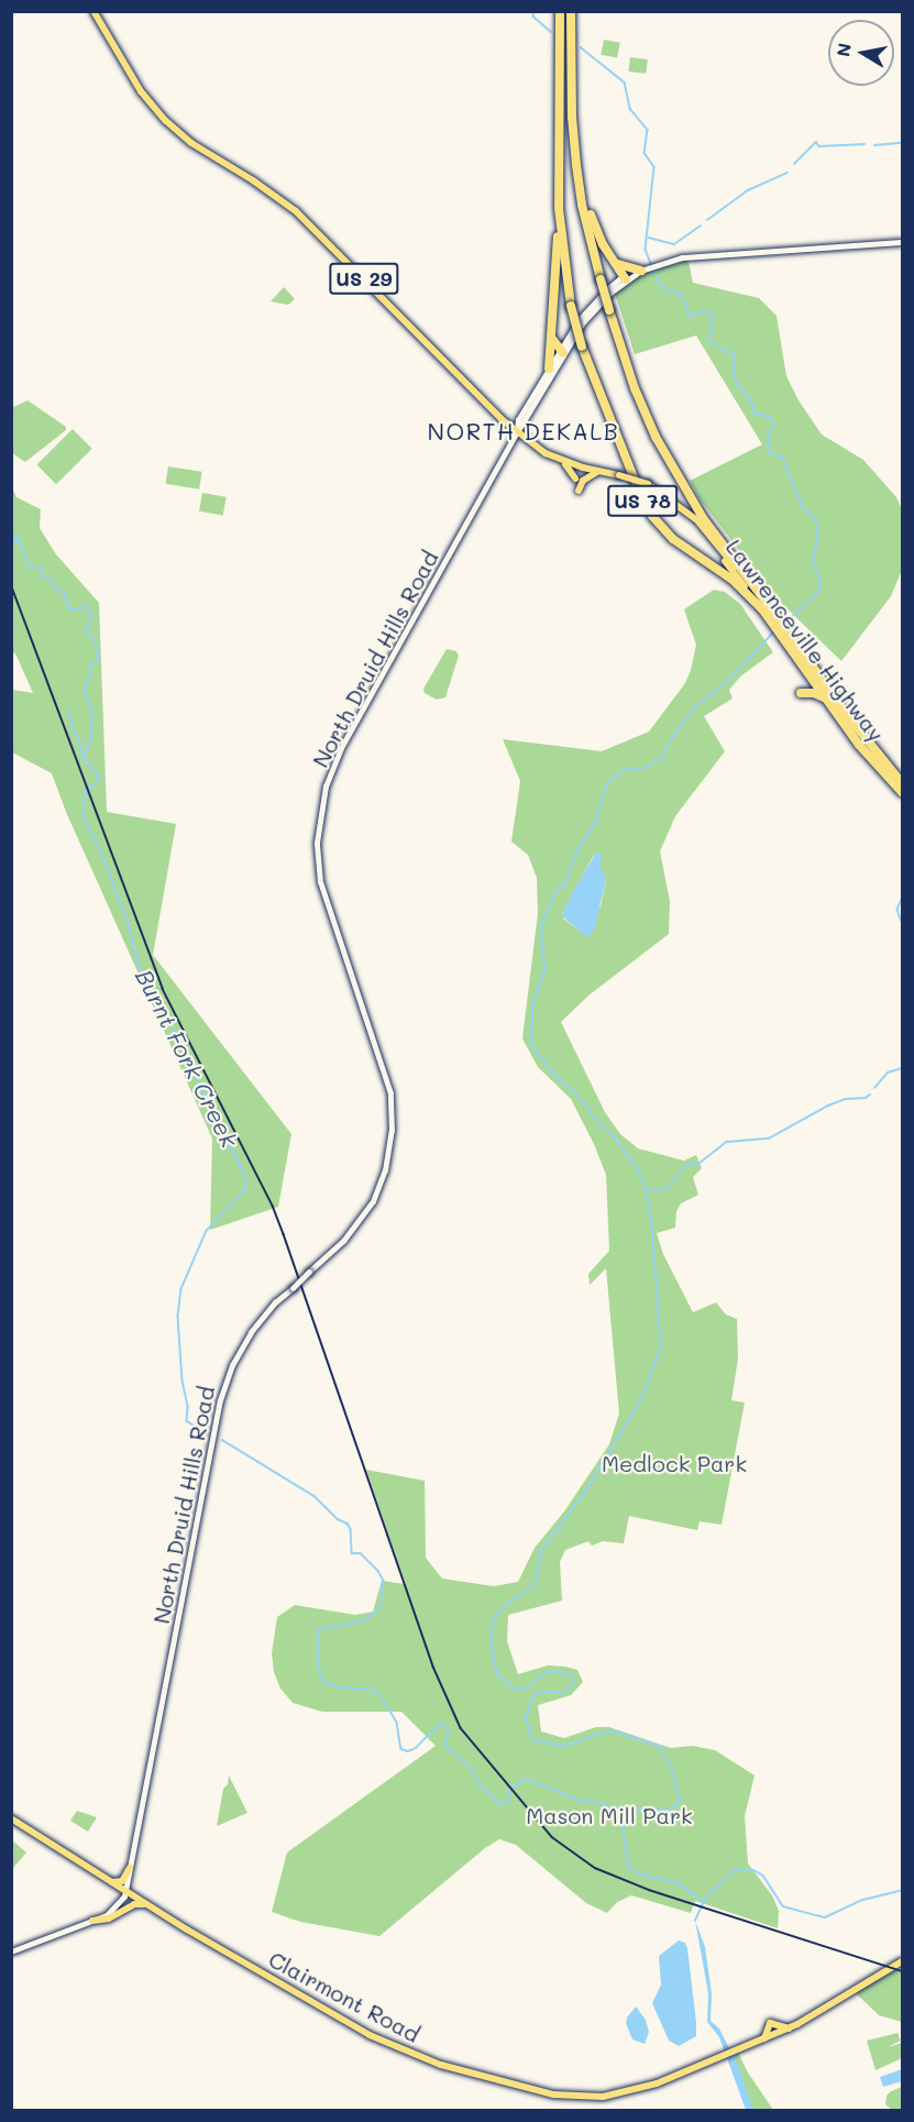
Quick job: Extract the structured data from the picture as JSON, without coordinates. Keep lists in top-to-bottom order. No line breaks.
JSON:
{"streets":{"highway":["US 29","US 78","Lawrenceville Highway"],"main road":["North Druid Hills Road","Clairmont Road"]},"crossings":[["US 78","Lawrenceville Highway"],["Lawrenceville Highway","North Druid Hills Road"],["North Druid Hills Road","Clairmont Road"]],"districts":["NORTH DEKALB"],"water":["Burnt Fork Creek"],"parks":["Medlock Park","Mason Mill Park"],"north":"left"}
